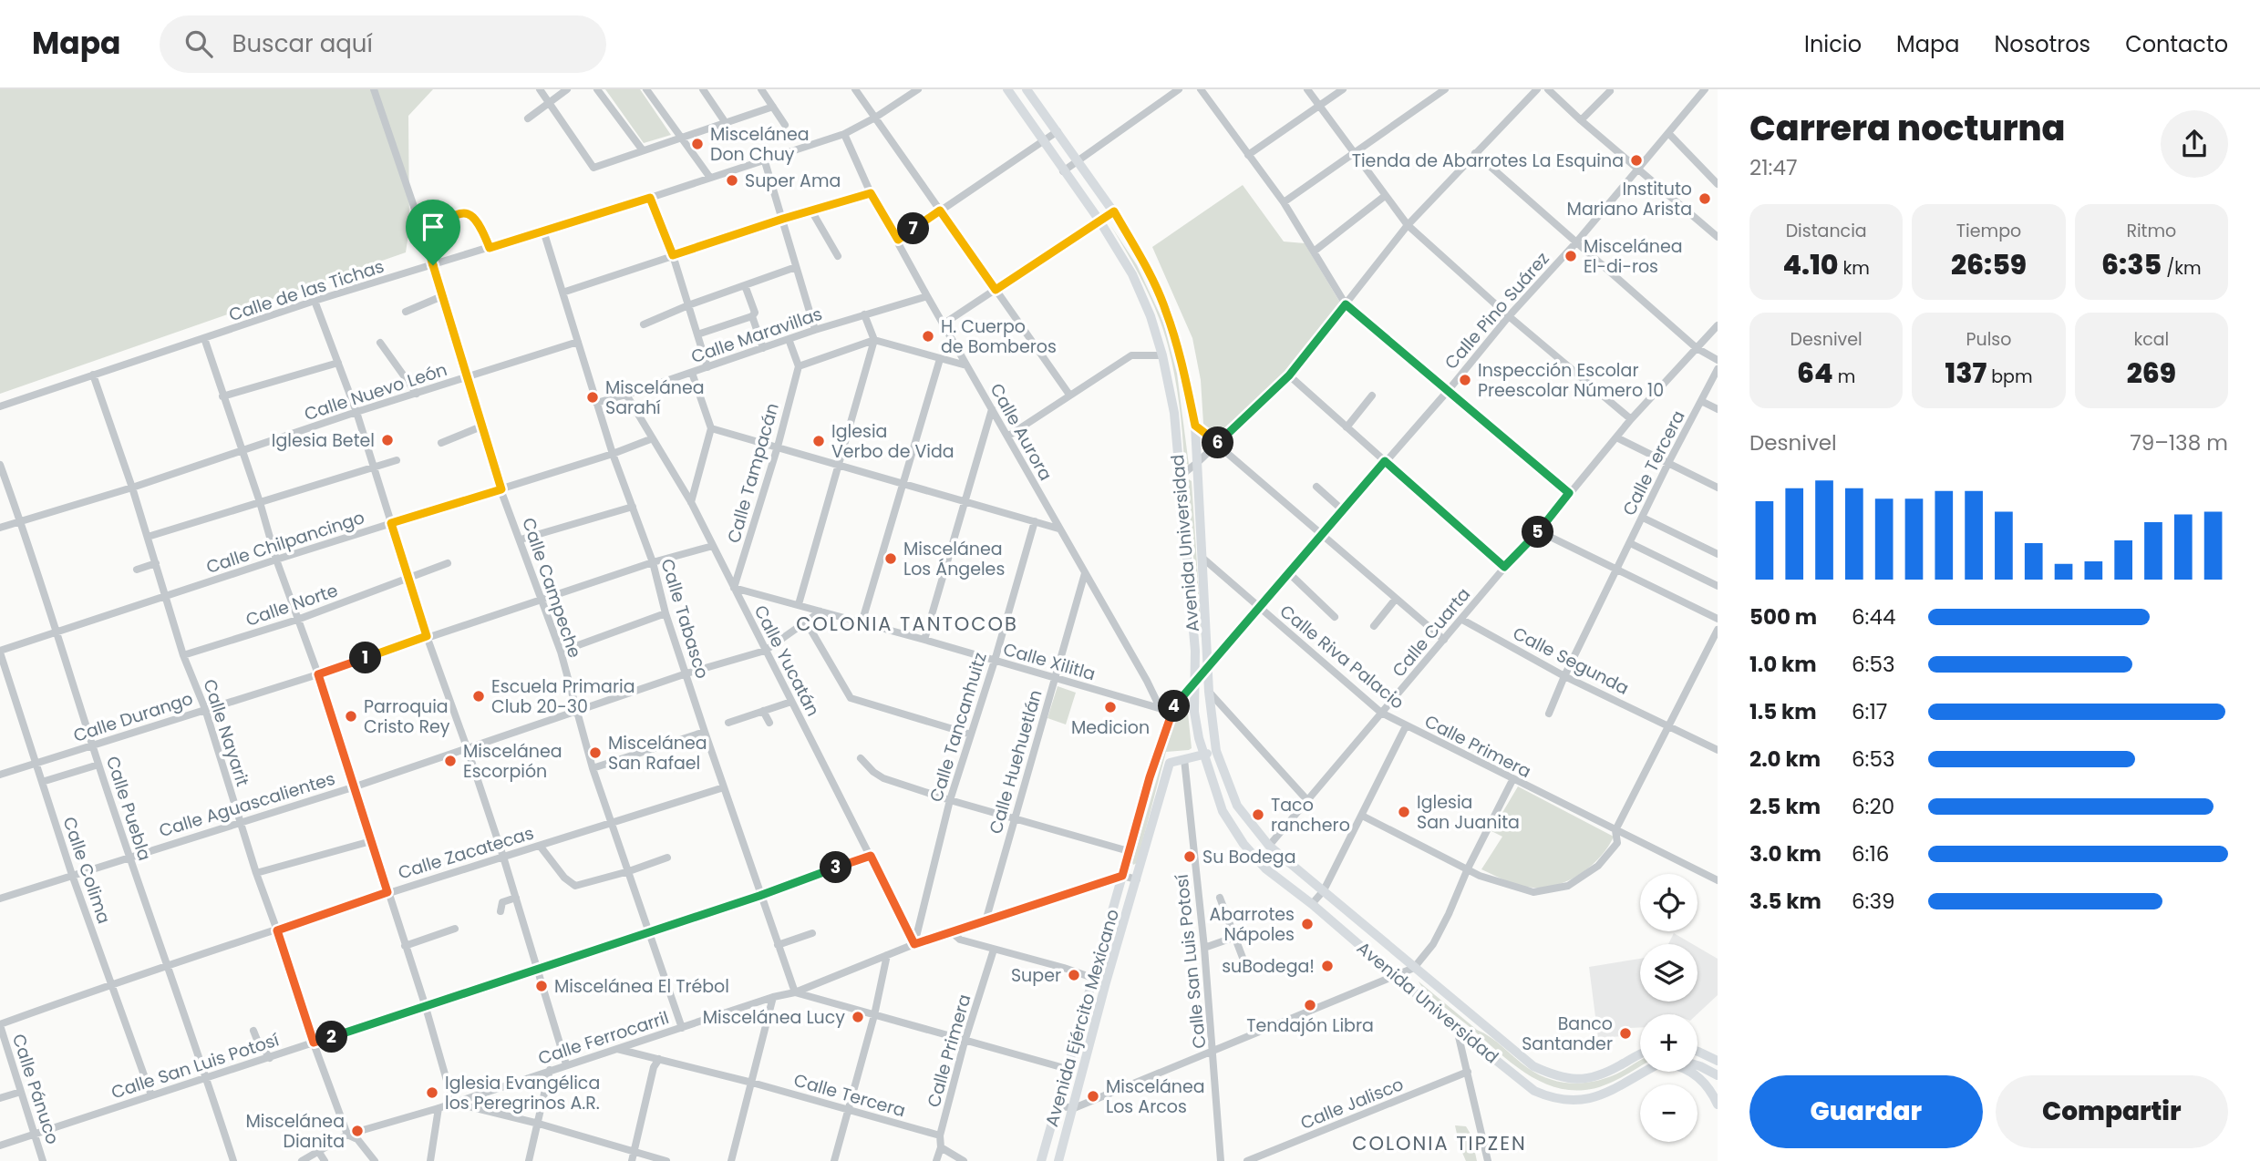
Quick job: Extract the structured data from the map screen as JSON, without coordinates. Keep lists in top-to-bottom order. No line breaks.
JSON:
{"streets":{"main road":["Avenida Universidad","Avenida Ejército Mexicano"],"street":["Calle de las Tichas","Calle Pino Suárez","Calle Maravillas","Calle Nuevo León","Calle Aurora","Calle Tercera","Calle Tampacán","Calle Chilpancingo","Calle Campeche","Calle Norte","Calle Tabasco","Calle Cuarta","Calle Riva Palacio","Calle Yucatán","Calle Segunda","Calle Xilitla","Calle Durango","Calle Tancanhuitz","Calle Nayarit","Calle Primera","Calle Huehuetlán","Calle Aguascalientes","Calle Puebla","Calle Zacatecas","Calle Colima","Calle San Luis Potosí","Calle Ferrocarril","Calle Pánuco","Calle Jalisco"]},"crossings":[["Calle de las Tichas","Calle Aurora"],["Calle de las Tichas","Calle Campeche"],["Calle de las Tichas","Calle Tabasco"],["Calle de las Tichas","Calle Nayarit"],["Calle Pino Suárez","Avenida Universidad"],["Calle Pino Suárez","Calle Riva Palacio"],["Calle Pino Suárez","Avenida Ejército Mexicano"],["Calle Maravillas","Calle Aurora"],["Calle Maravillas","Calle Tabasco"],["Calle Maravillas","Calle Yucatán"],["Calle Nuevo León","Calle Campeche"],["Calle Nuevo León","Calle Tabasco"],["Calle Nuevo León","Calle Nayarit"],["Calle Nuevo León","Calle Puebla"],["Calle Aurora","Calle Xilitla"],["Calle Aurora","Calle Huehuetlán"],["Calle Tercera","Calle Segunda"],["Calle Tercera","Calle Primera"],["Calle Tercera","Calle Ferrocarril"],["Calle Tampacán","Calle Yucatán"],["Calle Tampacán","Calle Xilitla"],["Calle Chilpancingo","Calle Campeche"],["Calle Chilpancingo","Calle Tabasco"],["Calle Chilpancingo","Calle Yucatán"],["Calle Chilpancingo","Calle Nayarit"],["Calle Chilpancingo","Calle Puebla"],["Calle Chilpancingo","Calle Colima"],["Avenida Universidad","Calle Cuarta"],["Avenida Universidad","Calle Riva Palacio"],["Avenida Universidad","Calle Primera"],["Avenida Universidad","Avenida Ejército Mexicano"],["Calle Campeche","Calle Durango"],["Calle Campeche","Calle Aguascalientes"],["Calle Campeche","Calle Zacatecas"],["Calle Campeche","Calle San Luis Potosí"],["Calle Campeche","Calle Ferrocarril"],["Calle Norte","Calle Nayarit"],["Calle Tabasco","Calle Durango"],["Calle Tabasco","Calle Aguascalientes"],["Calle Tabasco","Calle Zacatecas"],["Calle Tabasco","Calle San Luis Potosí"],["Calle Cuarta","Calle Riva Palacio"],["Calle Cuarta","Calle Segunda"],["Calle Riva Palacio","Calle Primera"],["Calle Yucatán","Calle Xilitla"],["Calle Yucatán","Calle Durango"],["Calle Yucatán","Calle Tancanhuitz"],["Calle Yucatán","Calle Aguascalientes"],["Calle Yucatán","Calle San Luis Potosí"],["Calle Xilitla","Calle Tancanhuitz"],["Calle Xilitla","Calle Huehuetlán"],["Calle Xilitla","Calle Aguascalientes"],["Calle Xilitla","Avenida Ejército Mexicano"],["Calle Durango","Calle Nayarit"],["Calle Durango","Calle Puebla"],["Calle Durango","Calle Colima"],["Calle Nayarit","Calle Aguascalientes"],["Calle Nayarit","Calle Zacatecas"],["Calle Nayarit","Calle San Luis Potosí"],["Calle Nayarit","Calle Ferrocarril"],["Calle Aguascalientes","Calle Puebla"],["Calle Aguascalientes","Calle Colima"],["Calle Puebla","Calle Zacatecas"],["Calle Puebla","Calle San Luis Potosí"],["Calle Zacatecas","Calle Colima"],["Calle Zacatecas","Calle Pánuco"],["Calle Colima","Calle San Luis Potosí"],["Calle San Luis Potosí","Avenida Ejército Mexicano"],["Calle San Luis Potosí","Calle Pánuco"]],"districts":["COLONIA TANTOCOB","COLONIA TIPZEN"],"places":["Miscelánea Don Chuy","Tienda de Abarrotes La Esquina","Super Ama","Instituto Mariano Arista","Miscelánea El-di-ros","H. Cuerpo de Bomberos","Inspección Escolar Preescolar Número 10","Miscelánea Sarahí","Iglesia Betel","Iglesia Verbo de Vida","Miscelánea Los Ángeles","Escuela Primaria Club 20-30","Medicion","Parroquia Cristo Rey","Miscelánea San Rafael","Miscelánea Escorpión","Iglesia San Juanita","Taco ranchero","Su Bodega","Abarrotes Nápoles","suBodega!","Super","Miscelánea El Trébol","Tendajón Libra","Miscelánea Lucy","Banco Santander","Iglesia Evangélica los Peregrinos A.R.","Miscelánea Los Arcos","Miscelánea Dianita"],"page":{"header":"Mapa","search":"Buscar aquí","nav":["Inicio","Mapa","Nosotros","Contacto"],"heading":["Carrera nocturna","21:47"],"stats":[["Distancia","4.10 km"],["Tiempo","26:59"],["Ritmo","6:35 /km"],["Desnivel","64 m"],["Pulso","137 bpm"],["kcal","269"]],"pins":["7","6","5","1","4","3","2"],"chart":["Desnivel","79–138 m"],"list":[{"name":"500 m","note":"6:44"},{"name":"1.0 km","note":"6:53"},{"name":"1.5 km","note":"6:17"},{"name":"2.0 km","note":"6:53"},{"name":"2.5 km","note":"6:20"},{"name":"3.0 km","note":"6:16"},{"name":"3.5 km","note":"6:39"}],"map_buttons":["+","−"],"buttons":["Guardar","Compartir"]}}
